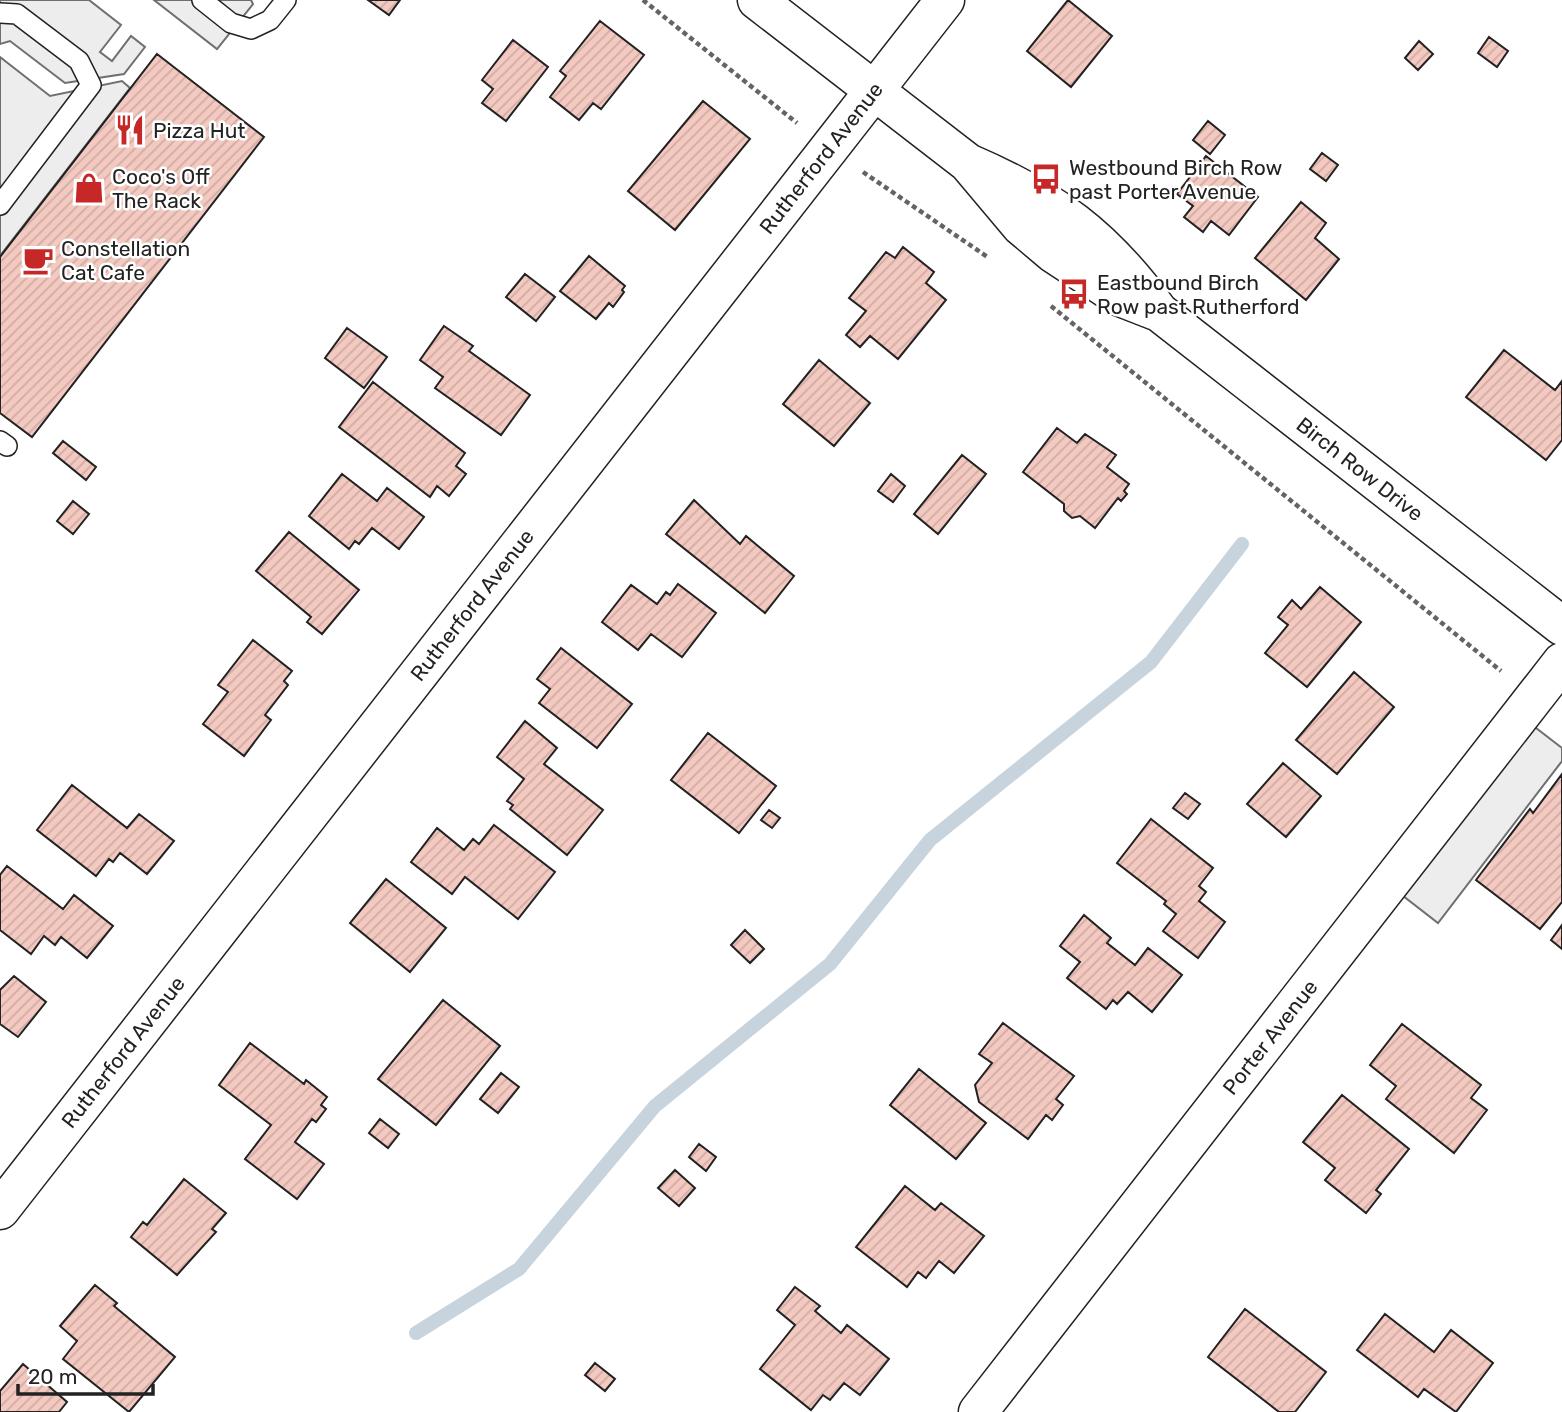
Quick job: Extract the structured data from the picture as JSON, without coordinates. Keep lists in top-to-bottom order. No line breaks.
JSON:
{"streets":{"street":["Rutherford Avenue","Birch Row Drive","Porter Avenue"]},"crossings":[["Rutherford Avenue","Birch Row Drive"]],"places":{"restaurant":["Pizza Hut"],"bus stop":["Westbound Birch Row past Porter Avenue","Eastbound Birch Row past Rutherford"],"shop":["Coco's Off The Rack"],"cafe":["Constellation Cat Cafe"]},"scale_bar":"20 m"}
